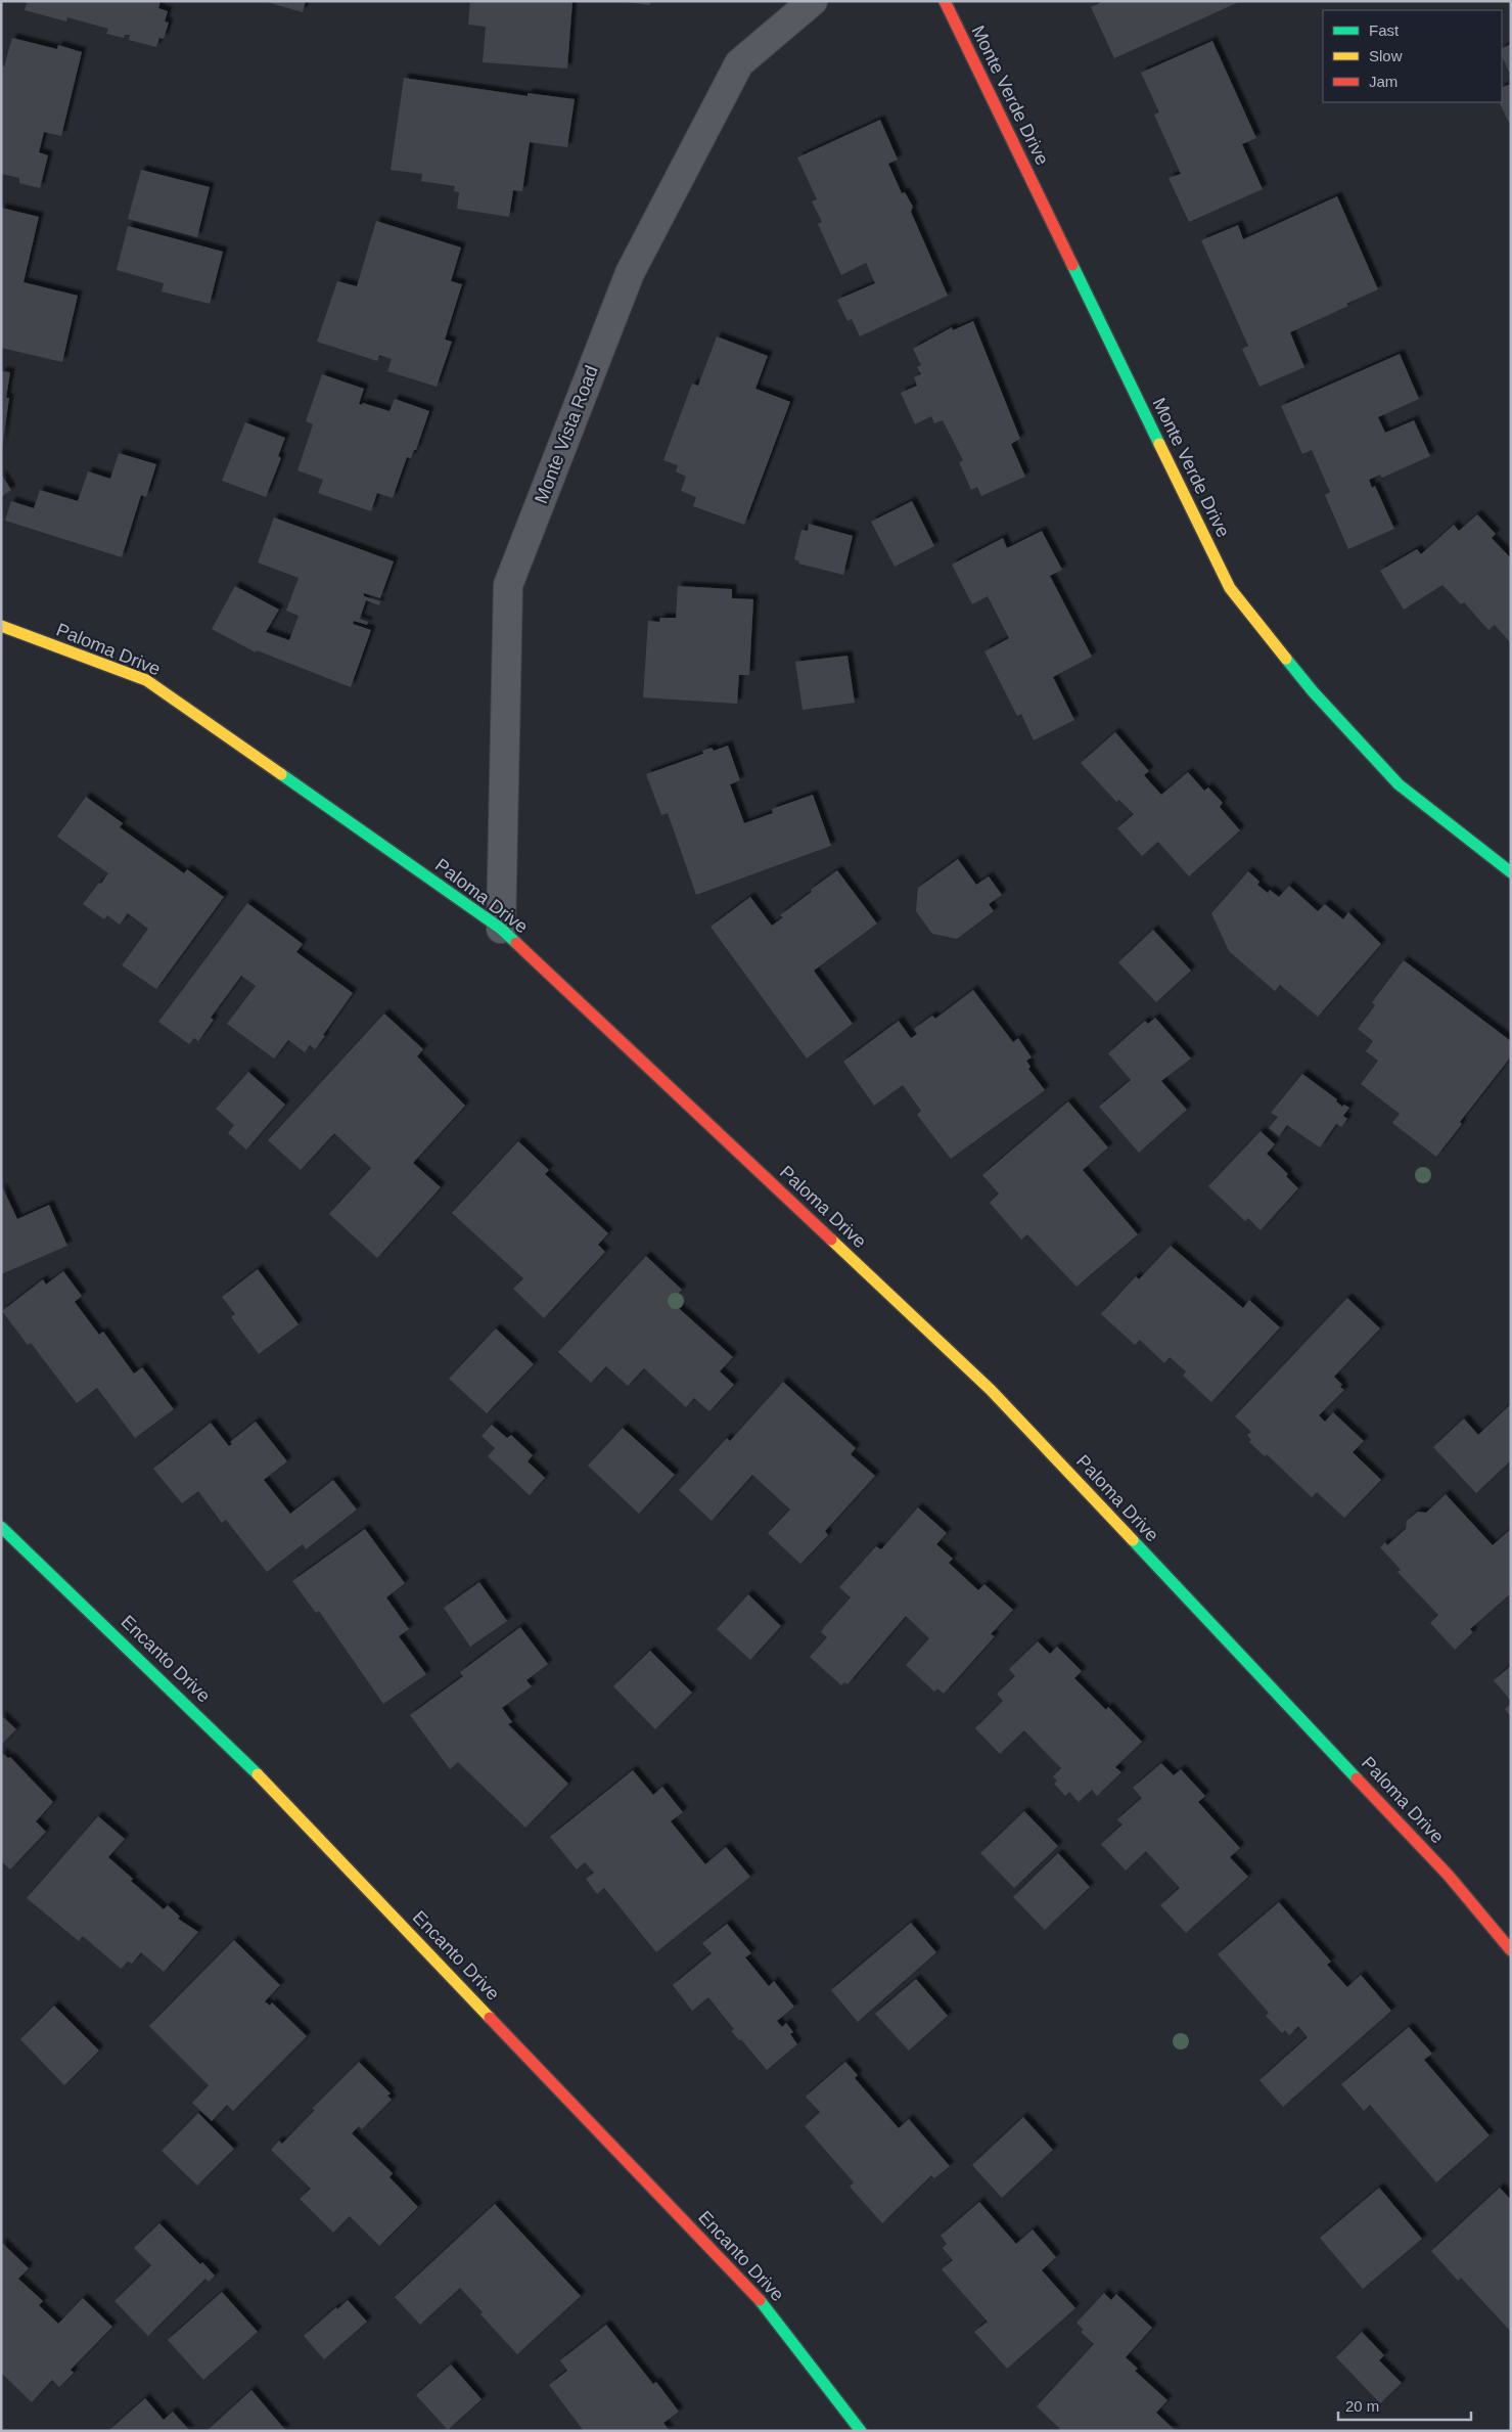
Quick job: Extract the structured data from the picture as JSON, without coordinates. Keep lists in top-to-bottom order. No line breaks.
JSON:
{"streets":{"street":["Monte Verde Drive","Monte Vista Road","Paloma Drive","Encanto Drive"]},"crossings":[["Monte Vista Road","Paloma Drive"]],"legend":["Fast","Slow","Jam"],"scale_bar":"20 m"}
